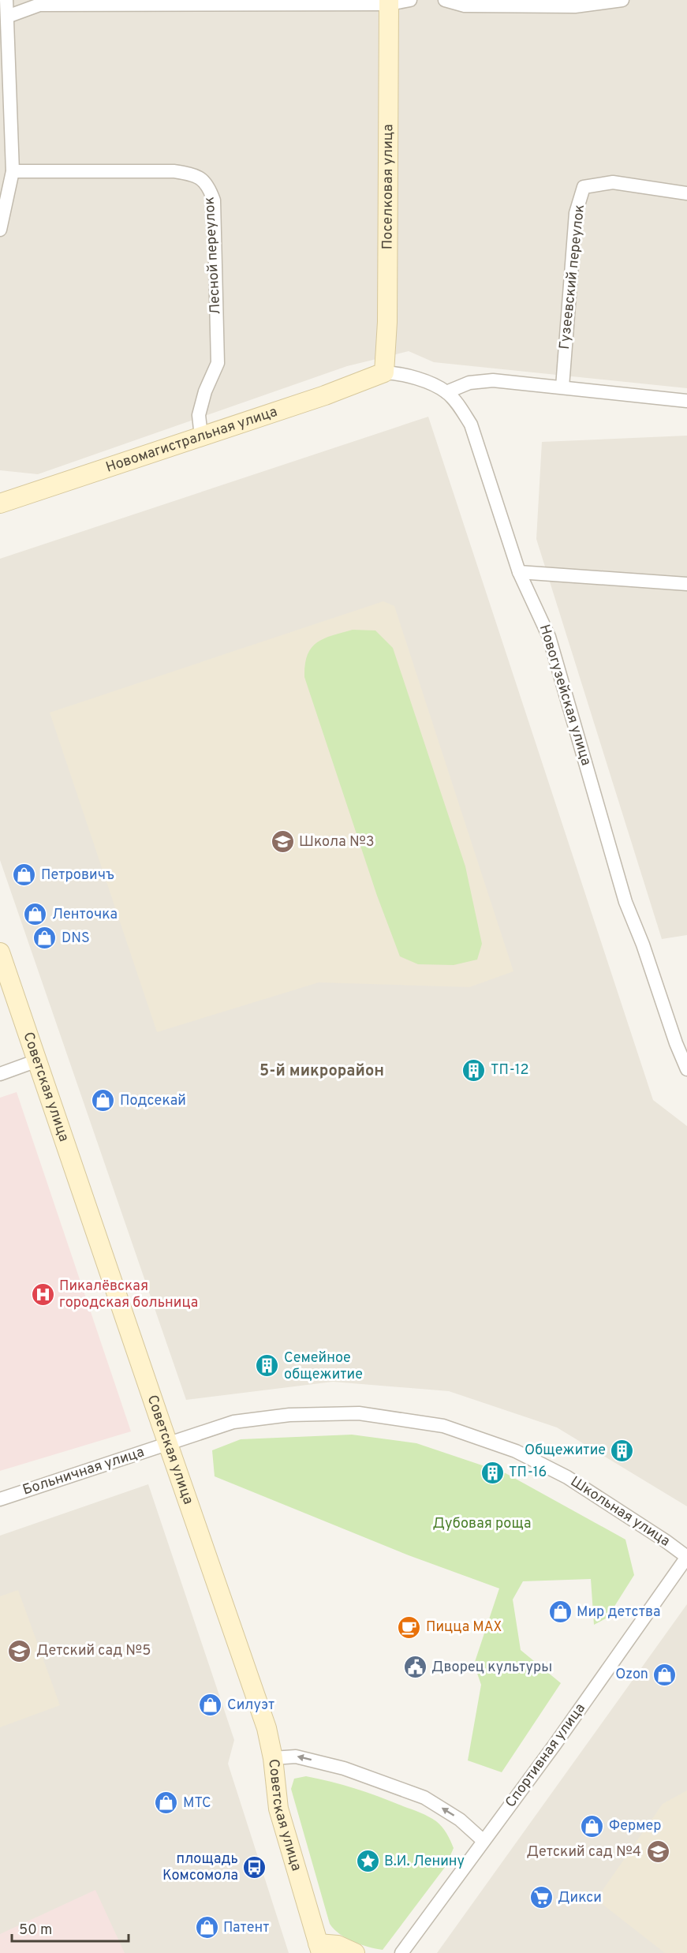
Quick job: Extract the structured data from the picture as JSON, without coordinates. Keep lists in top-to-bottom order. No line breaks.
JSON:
{"streets":{"street":["Поселковая улица","Лесной переулок","Гузеевский переулок","Новомагистральная улица","Новогузейская улица","Советская улица","Больничная улица","Школьная улица","Спортивная улица"]},"crossings":[["Поселковая улица","Новомагистральная улица"],["Поселковая улица","Новогузейская улица"],["Лесной переулок","Новомагистральная улица"],["Новомагистральная улица","Новогузейская улица"],["Советская улица","Больничная улица"],["Советская улица","Школьная улица"],["Больничная улица","Школьная улица"],["Школьная улица","Спортивная улица"]],"districts":["5-й микрорайон"],"parks":["Дубовая роща"],"places":{"school or university":["Школа №3","Детский сад №5","Детский сад №4"],"shop":["Петровичъ","Ленточка","DNS","Подсекай","Мир детства","Ozon","Силуэт","МТС","Фермер","Патент"],"building":["ТП-12","Семейное общежитие","Общежитие","ТП-16"],"hospital":["Пикалёвская городская больница"],"cafe":["Пицца MAX"],"public building":["Дворец культуры"],"place":["В.И. Ленину"],"bus stop":["площадь Комсомола"],"supermarket":["Дикси"]},"scale_bar":"50 m"}
